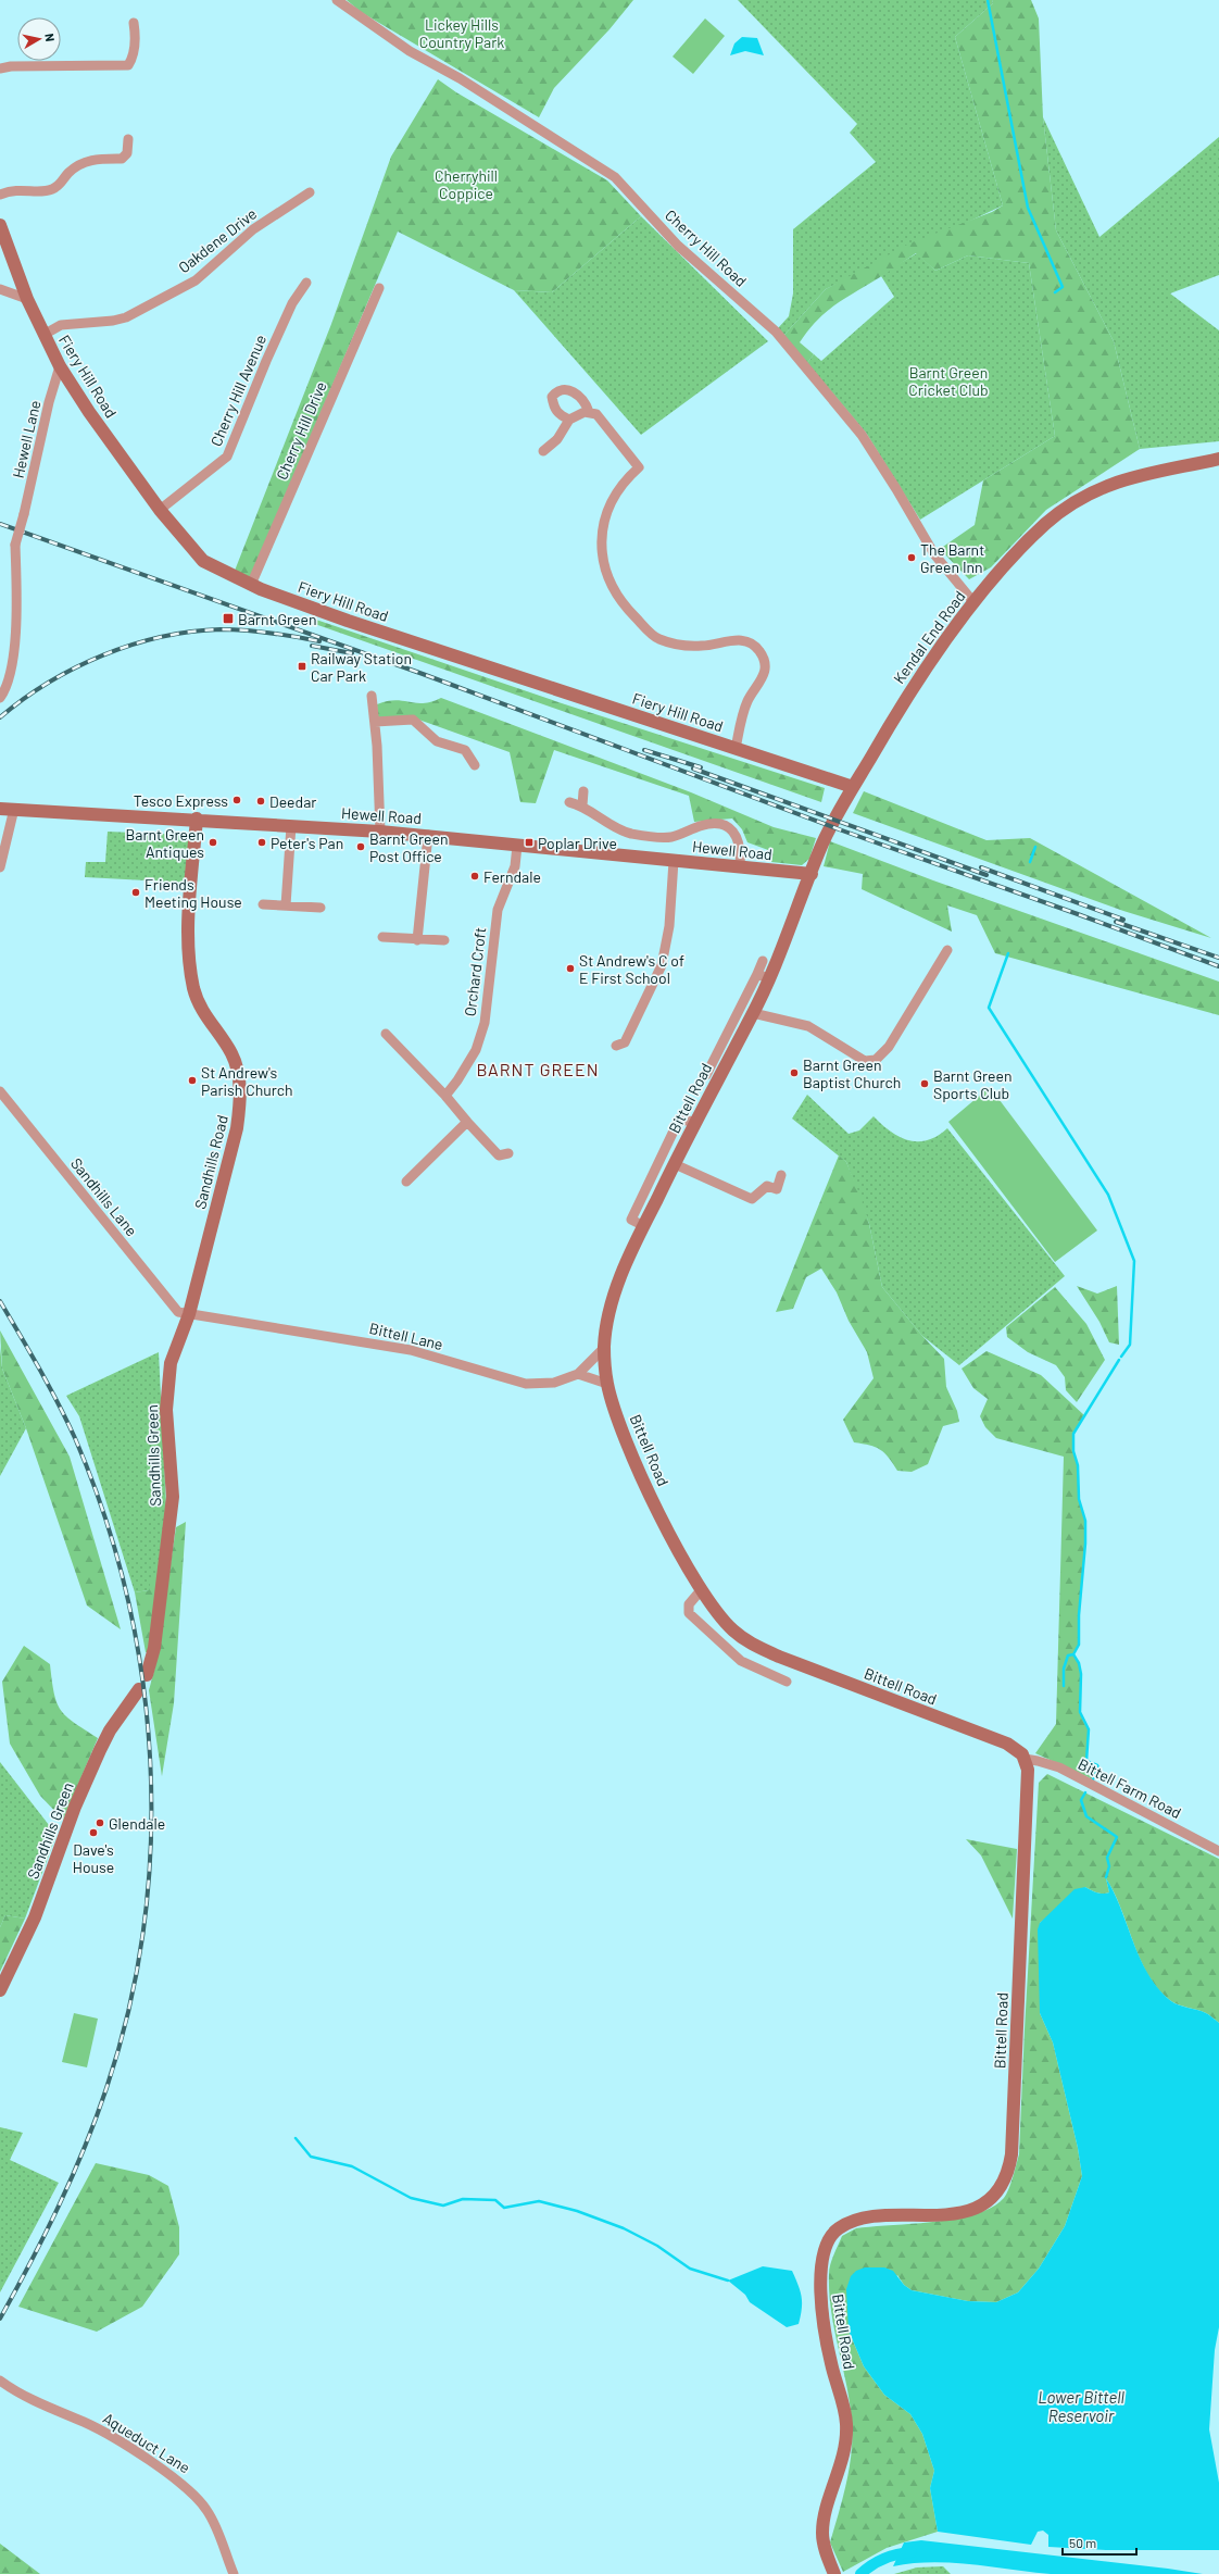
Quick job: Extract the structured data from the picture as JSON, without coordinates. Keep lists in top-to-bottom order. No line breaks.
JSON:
{"streets":{"street":["Oakdene Drive","Cherry Hill Road","Fiery Hill Road","Cherry Hill Avenue","Cherry Hill Drive","Hewell Lane","Kendal End Road","Hewell Road","Orchard Croft","Bittell Road","Sandhills Road","Sandhills Lane","Bittell Lane","Sandhills Green","Bittell Farm Road","Aqueduct Lane"]},"crossings":[["Oakdene Drive","Fiery Hill Road"],["Cherry Hill Road","Kendal End Road"],["Fiery Hill Road","Cherry Hill Avenue"],["Fiery Hill Road","Cherry Hill Drive"],["Fiery Hill Road","Hewell Lane"],["Fiery Hill Road","Kendal End Road"],["Fiery Hill Road","Bittell Road"],["Kendal End Road","Bittell Road"],["Hewell Road","Orchard Croft"],["Hewell Road","Bittell Road"],["Hewell Road","Sandhills Road"],["Bittell Road","Bittell Lane"],["Bittell Road","Bittell Farm Road"],["Sandhills Road","Sandhills Lane"],["Sandhills Road","Bittell Lane"],["Sandhills Road","Sandhills Green"],["Sandhills Lane","Bittell Lane"],["Sandhills Lane","Sandhills Green"],["Bittell Lane","Sandhills Green"]],"districts":["BARNT GREEN"],"water":["Lower Bittell Reservoir"],"parks":["Lickey Hills Country Park","Cherryhill Coppice","Barnt Green Cricket Club"],"places":{"other":["The Barnt Green Inn","Tesco Express","Deedar","Barnt Green Antiques","Peter's Pan","Barnt Green Post Office","Ferndale","Friends Meeting House","St Andrew's C of E First School","Barnt Green Baptist Church","St Andrew's Parish Church","Barnt Green Sports Club","Glendale","Dave's House"],"transit":["Barnt Green","Railway Station Car Park","Poplar Drive"]},"scale_bar":"50 m","north":"right"}
